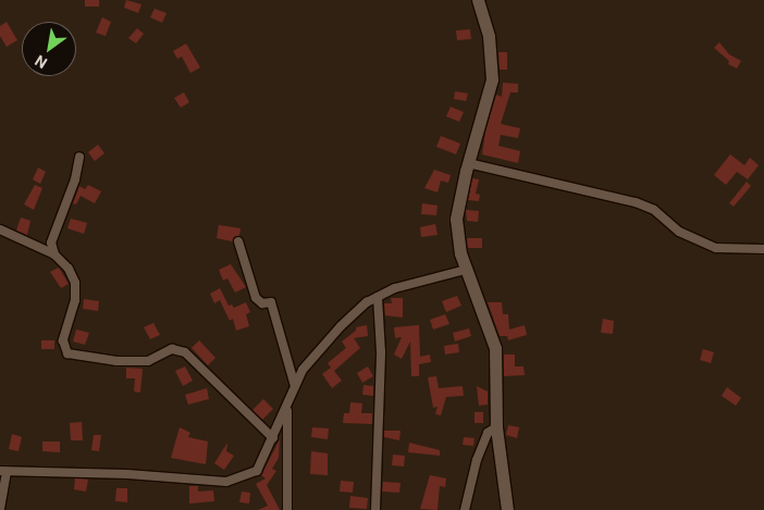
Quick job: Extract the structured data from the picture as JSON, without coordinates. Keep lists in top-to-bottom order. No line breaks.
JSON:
{"north":"bottom left"}
